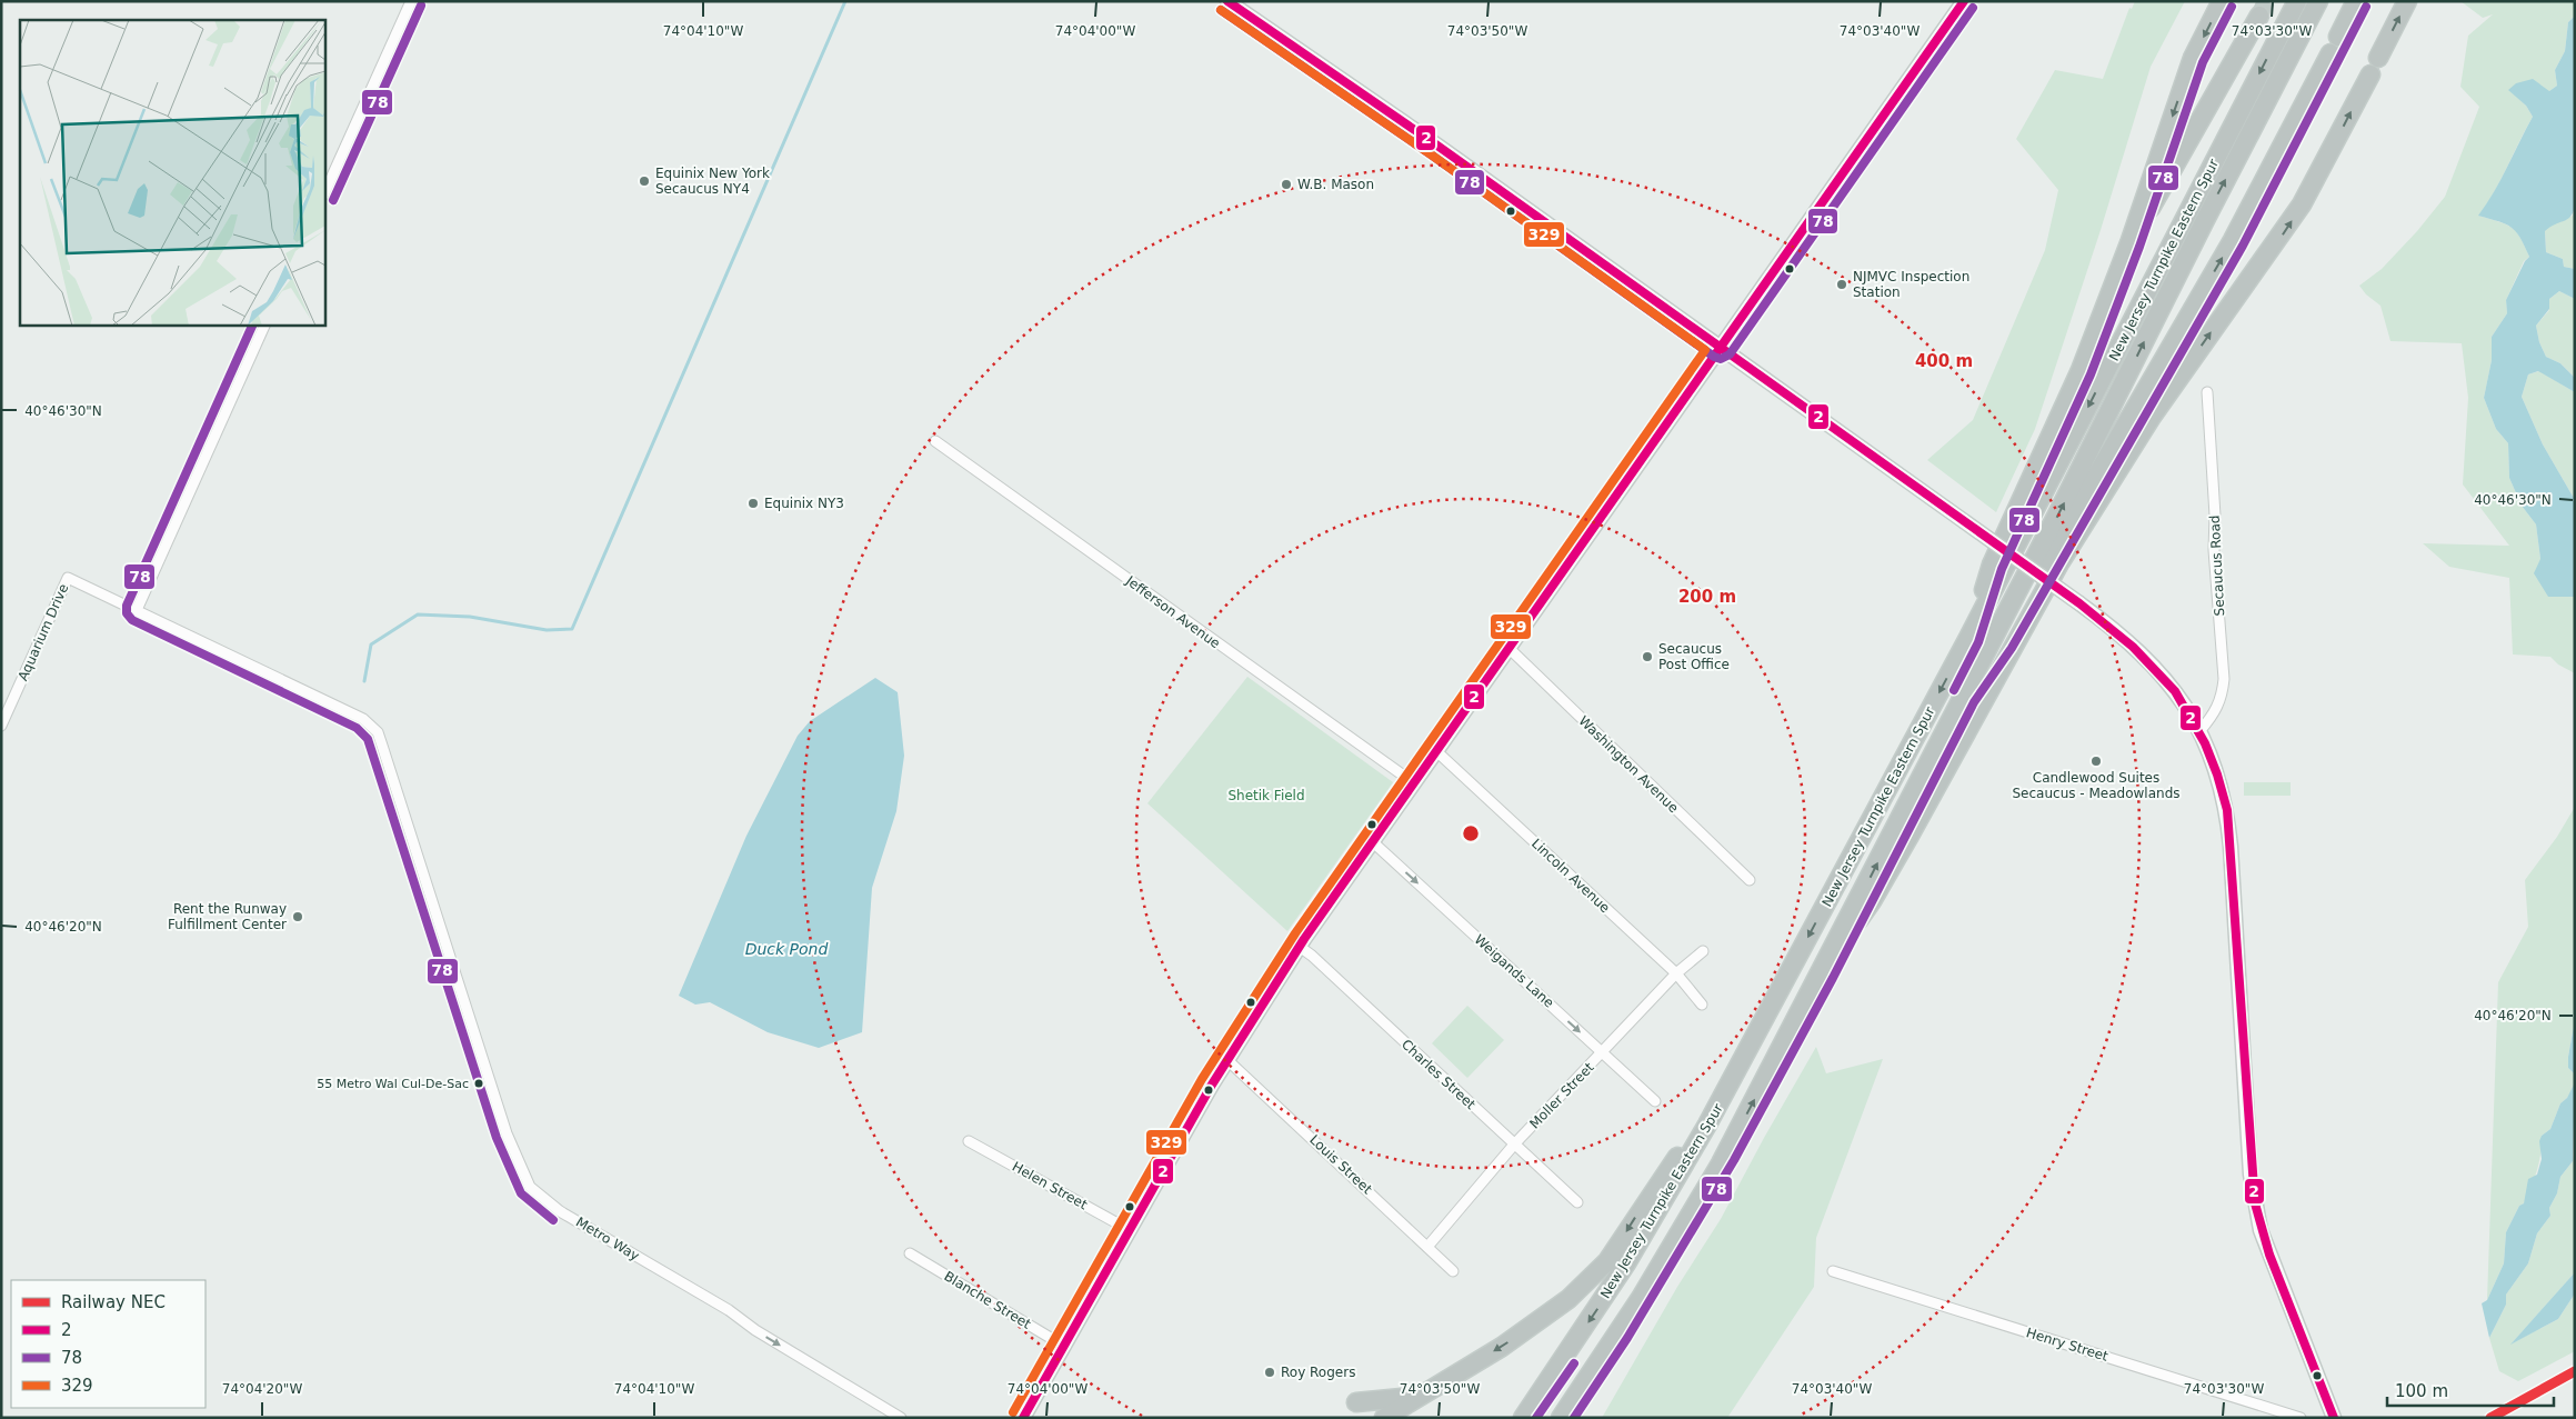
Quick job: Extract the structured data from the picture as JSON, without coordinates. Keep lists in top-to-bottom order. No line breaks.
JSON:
{"streets":{"highway":["New Jersey Turnpike Eastern Spur"],"street":["Secaucus Road","Jefferson Avenue","Aquarium Drive","Washington Avenue","Lincoln Avenue","Weigands Lane","Charles Street","Moller Street","Louis Street","Helen Street","Metro Way","Blanche Street","Henry Street"]},"crossings":[["Aquarium Drive","Metro Way"],["Lincoln Avenue","Moller Street"],["Weigands Lane","Moller Street"],["Charles Street","Moller Street"],["Moller Street","Louis Street"]],"one_way":["Weigands Lane","Metro Way"],"water":["Duck Pond"],"parks":["Shetik Field"],"places":["Equinix New York Secaucus NY4","W.B. Mason","NJMVC Inspection Station","Equinix NY3","Secaucus Post Office","Candlewood Suites Secaucus - Meadowlands","Rent the Runway Fulfillment Center","55 Metro Wal Cul-De-Sac","Roy Rogers"],"lines":["transit line 2","transit line 78","transit line 329","rail line NEC"],"legend":["Railway NEC","2","78","329"],"scale_bar":"100 m","coordinates":["74°04'10\"W","74°04'00\"W","74°03'50\"W","74°03'40\"W","74°03'30\"W","40°46'30\"N","40°46'20\"N","74°04'20\"W"],"rings":["400 m","200 m"]}
